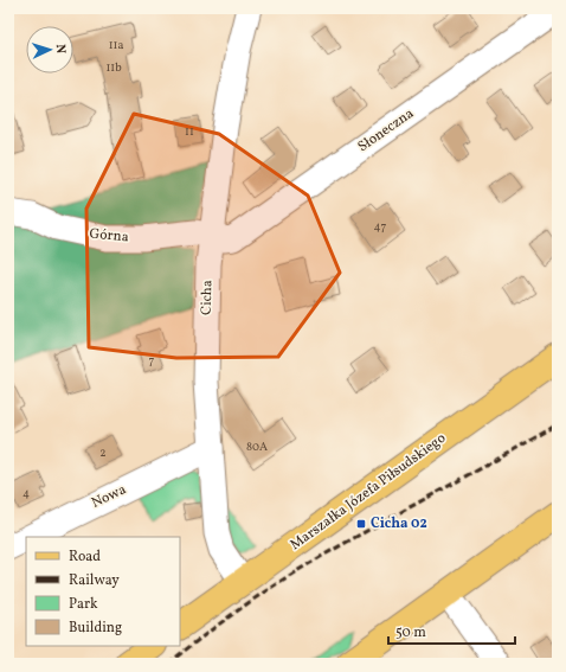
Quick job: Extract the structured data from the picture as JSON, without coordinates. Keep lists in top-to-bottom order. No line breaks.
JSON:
{"streets":{"main road":["Marszałka Józefa Piłsudskiego"],"street":["Słoneczna","Górna","Cicha","Nowa"]},"crossings":[["Słoneczna","Górna"],["Słoneczna","Cicha"],["Górna","Cicha"],["Cicha","Marszałka Józefa Piłsudskiego"],["Cicha","Nowa"]],"places":{"transit":["Cicha 02"]},"house_numbers":["11a","11b","11","47","7","80A","2","4"],"legend":["Road","Railway","Park","Building"],"scale_bar":"50 m","north":"right"}
